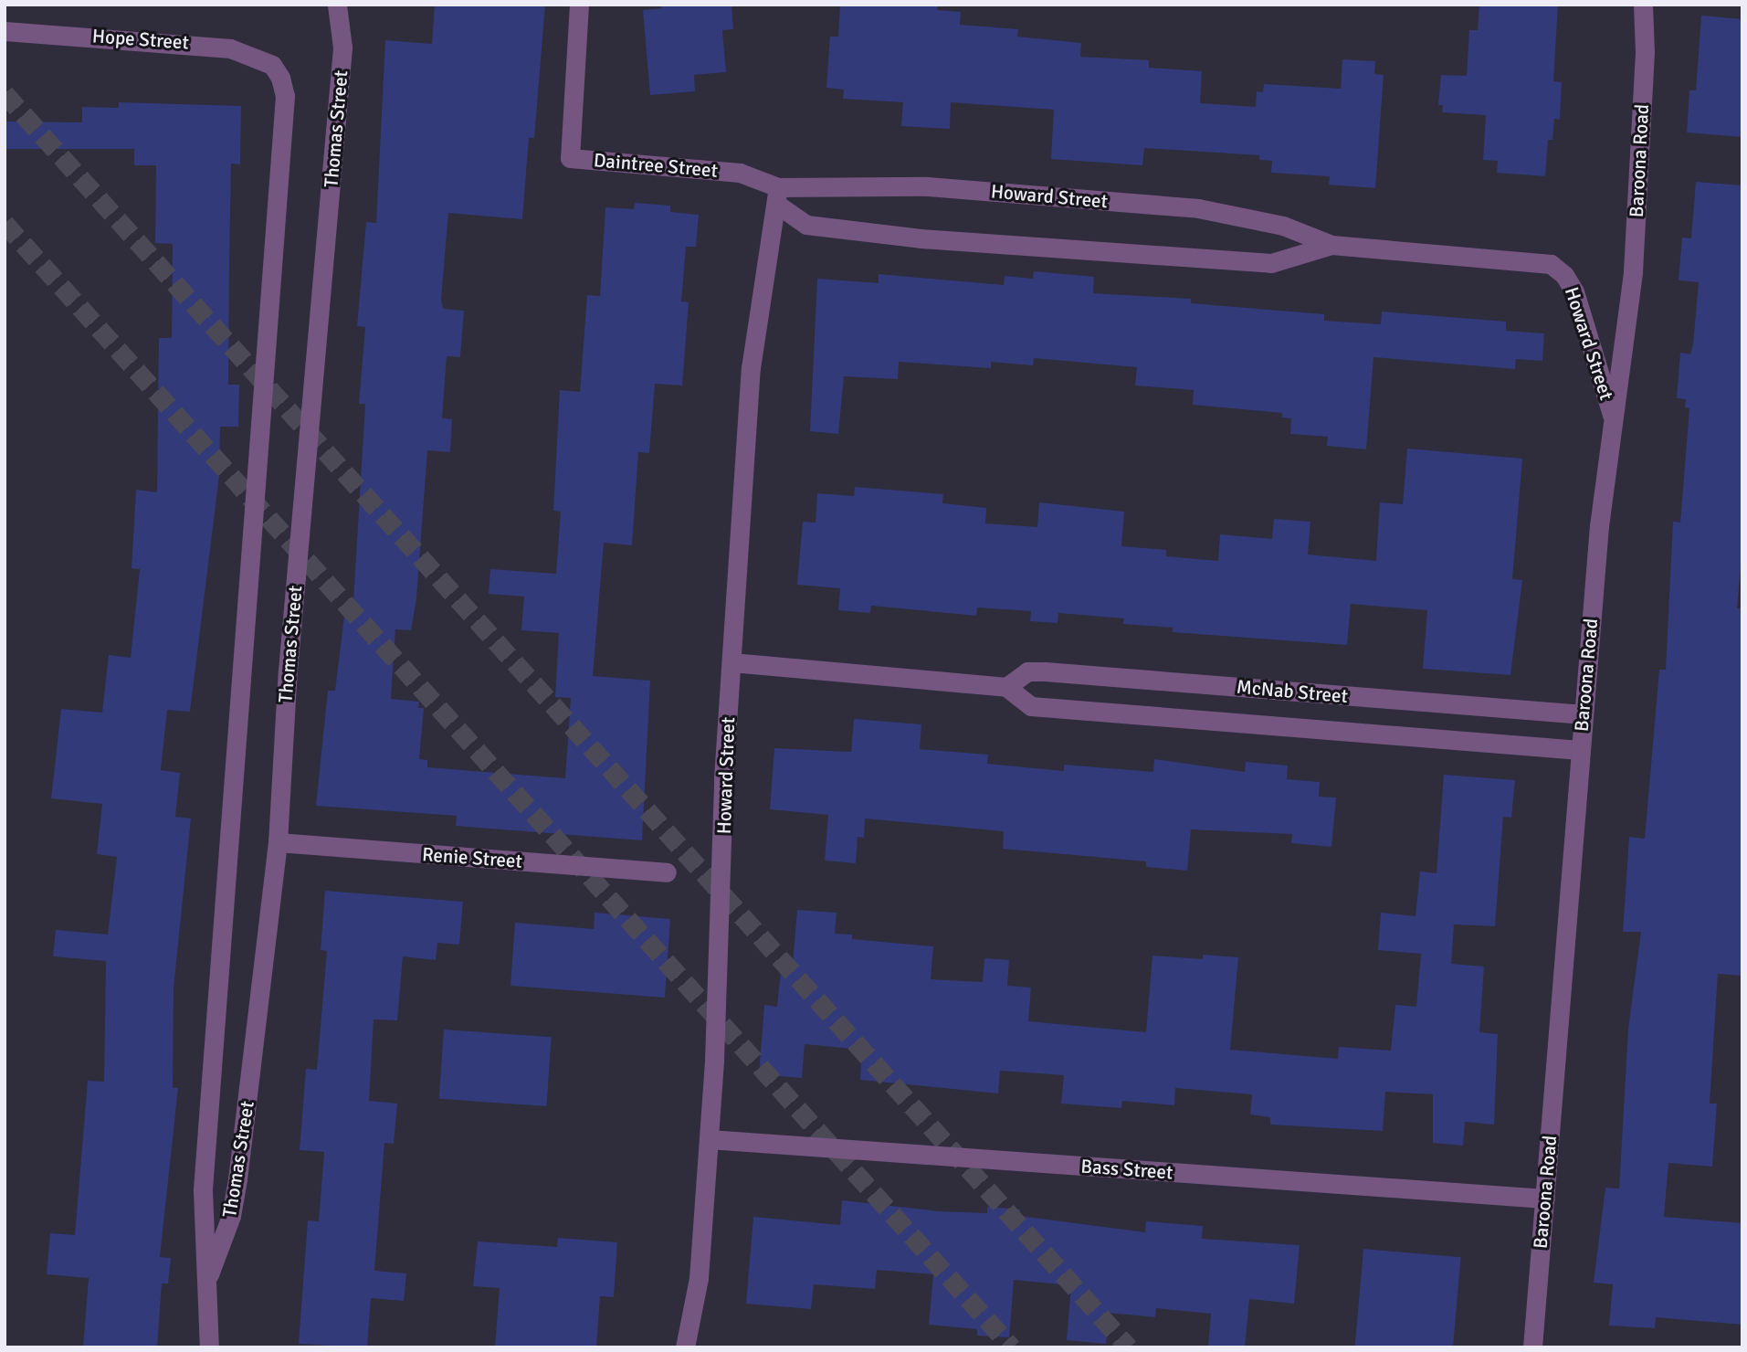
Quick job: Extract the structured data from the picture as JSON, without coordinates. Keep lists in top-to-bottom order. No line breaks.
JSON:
{"streets":{"street":["Hope Street","Thomas Street","Baroona Road","Daintree Street","Howard Street","McNab Street","Renie Street","Bass Street"]},"crossings":[["Hope Street","Thomas Street"],["Thomas Street","Renie Street"],["Baroona Road","Howard Street"],["Baroona Road","McNab Street"],["Baroona Road","Bass Street"],["Daintree Street","Howard Street"],["Howard Street","Bass Street"]]}
